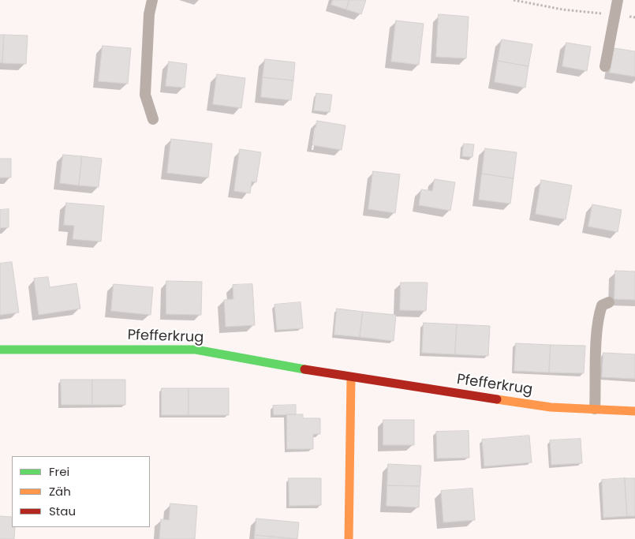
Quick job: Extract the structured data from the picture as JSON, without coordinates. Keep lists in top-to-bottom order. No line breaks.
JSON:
{"streets":{"street":["Pfefferkrug"]},"legend":["Frei","Zäh","Stau"]}
